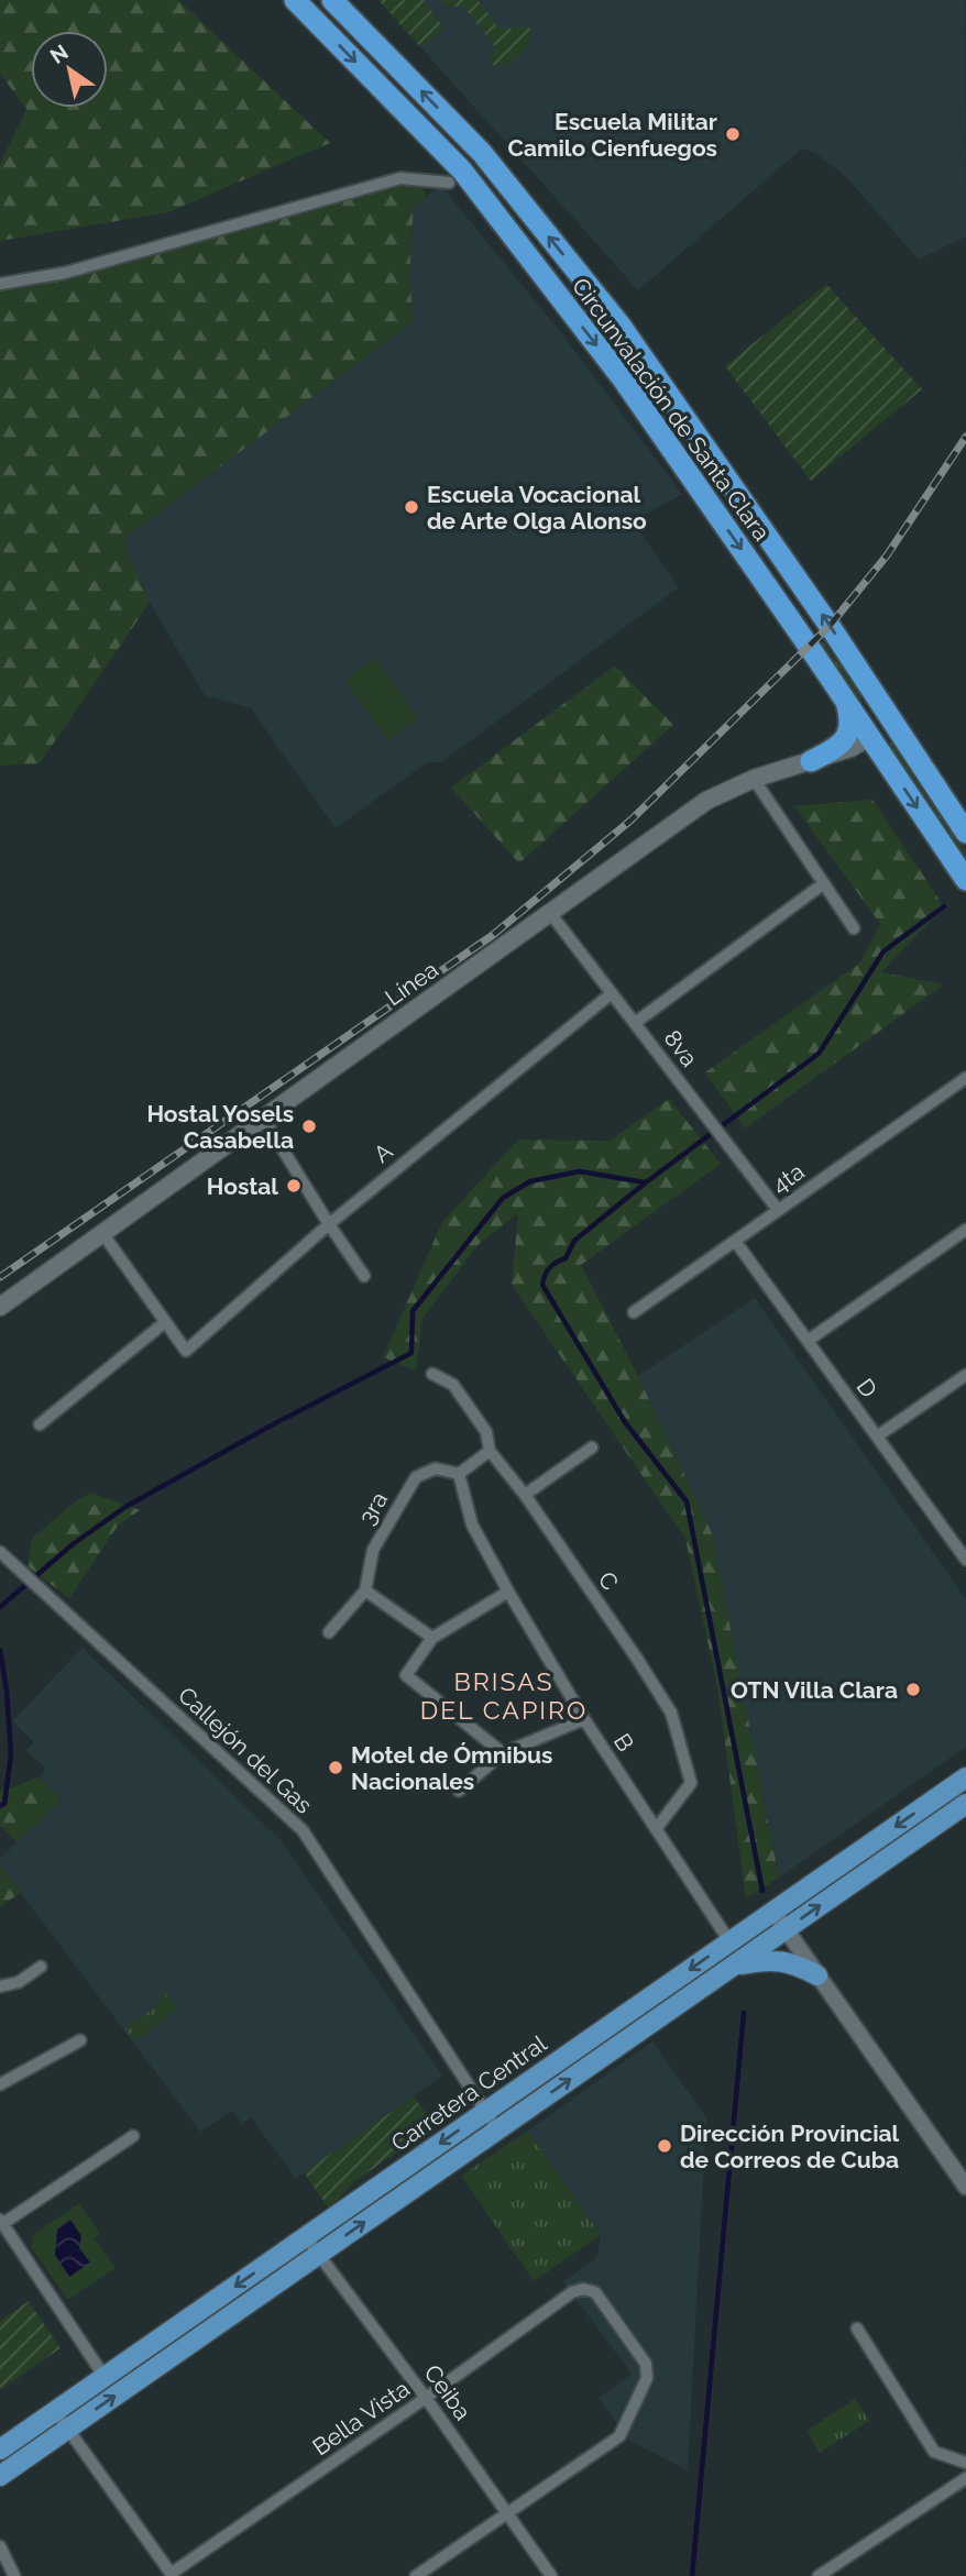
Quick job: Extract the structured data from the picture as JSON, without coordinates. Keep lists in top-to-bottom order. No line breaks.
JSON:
{"streets":{"highway":["Circunvalación de Santa Clara"],"main road":["Línea","Carretera Central"],"street":["8va","A","4ta","D","3ra","C","B","Callejón del Gas","Ceiba","Bella Vista"]},"crossings":[["Circunvalación de Santa Clara","Línea"],["Línea","8va"],["8va","A"],["8va","4ta"],["4ta","D"],["3ra","B"],["C","B"],["B","Carretera Central"],["Callejón del Gas","Carretera Central"],["Carretera Central","Ceiba"],["Ceiba","Bella Vista"]],"districts":["BRISAS DEL CAPIRO"],"places":["Escuela Militar Camilo Cienfuegos","Escuela Vocacional de Arte Olga Alonso","Hostal Yosels Casabella","Hostal","OTN Villa Clara","Motel de Ómnibus Nacionales","Dirección Provincial de Correos de Cuba"],"north":"top left"}
